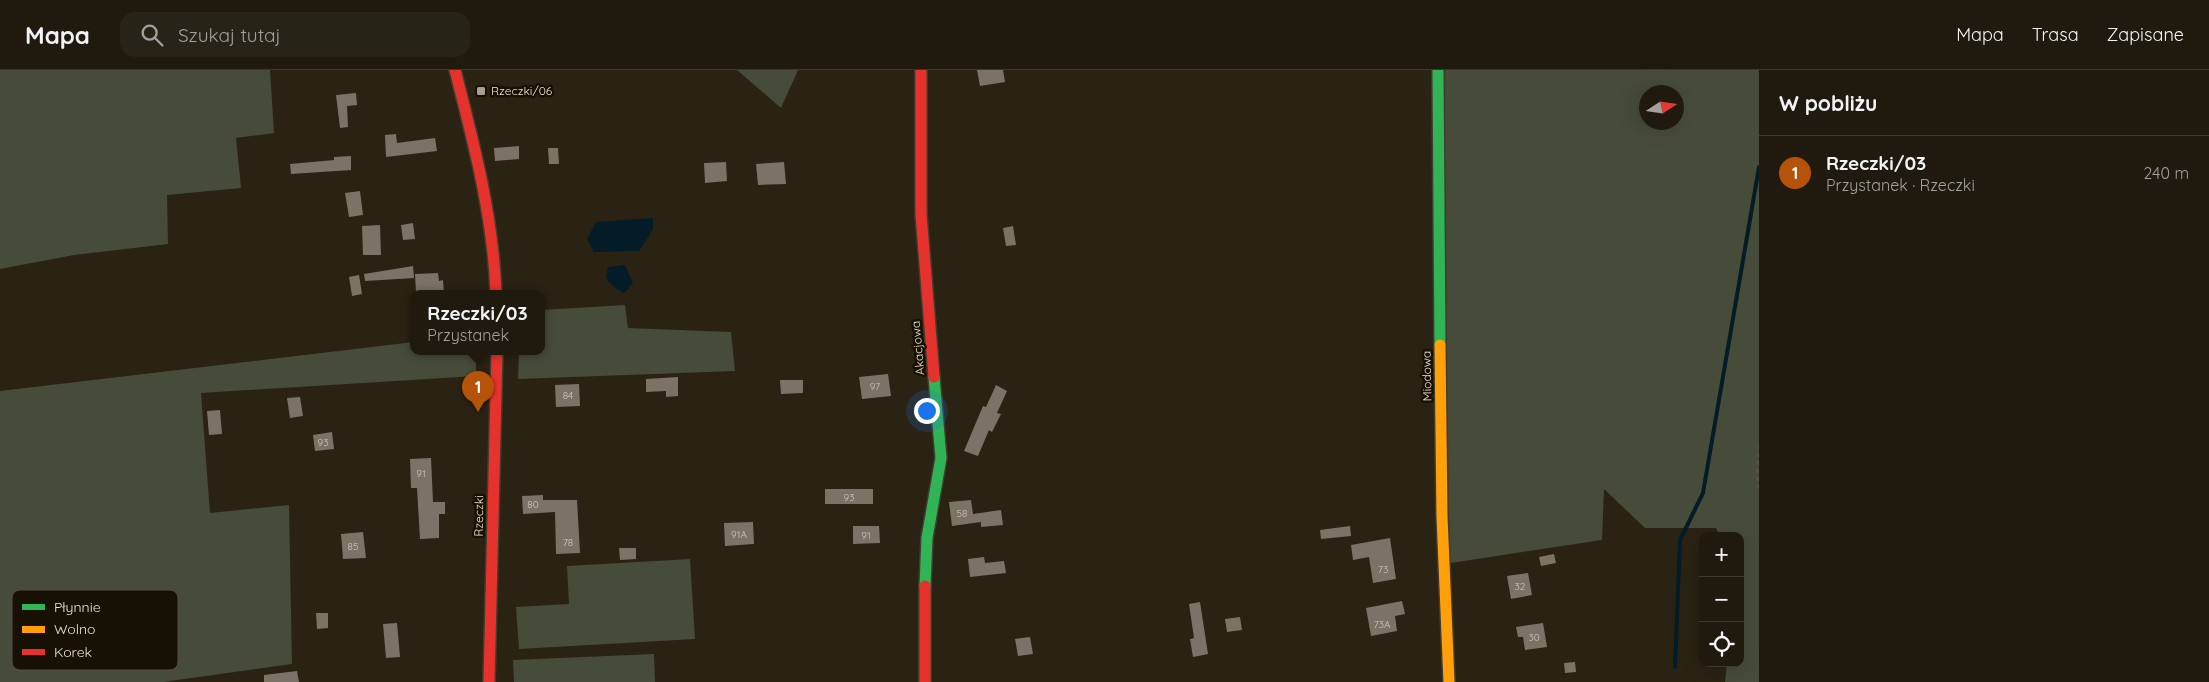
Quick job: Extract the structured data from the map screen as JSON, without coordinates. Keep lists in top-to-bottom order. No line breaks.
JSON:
{"streets":{"street":["Akacjowa","Miodowa","Rzeczki"]},"places":{"transit":["Rzeczki/06"]},"house_numbers":["97","84","93","91","93","80","58","91A","91","78","85","73","32","73A","30"],"legend":["Płynnie","Wolno","Korek"],"north":"right","page":{"header":"Mapa","search":"Szukaj tutaj","nav":["Mapa","Trasa","Zapisane"],"heading":"W pobliżu","list":[{"mark":"1","name":"Rzeczki/03","note":"Przystanek · Rzeczki","value":"240 m"}],"popup":["Rzeczki/03","Przystanek"],"pins":"1","map_buttons":["+","−"]}}
